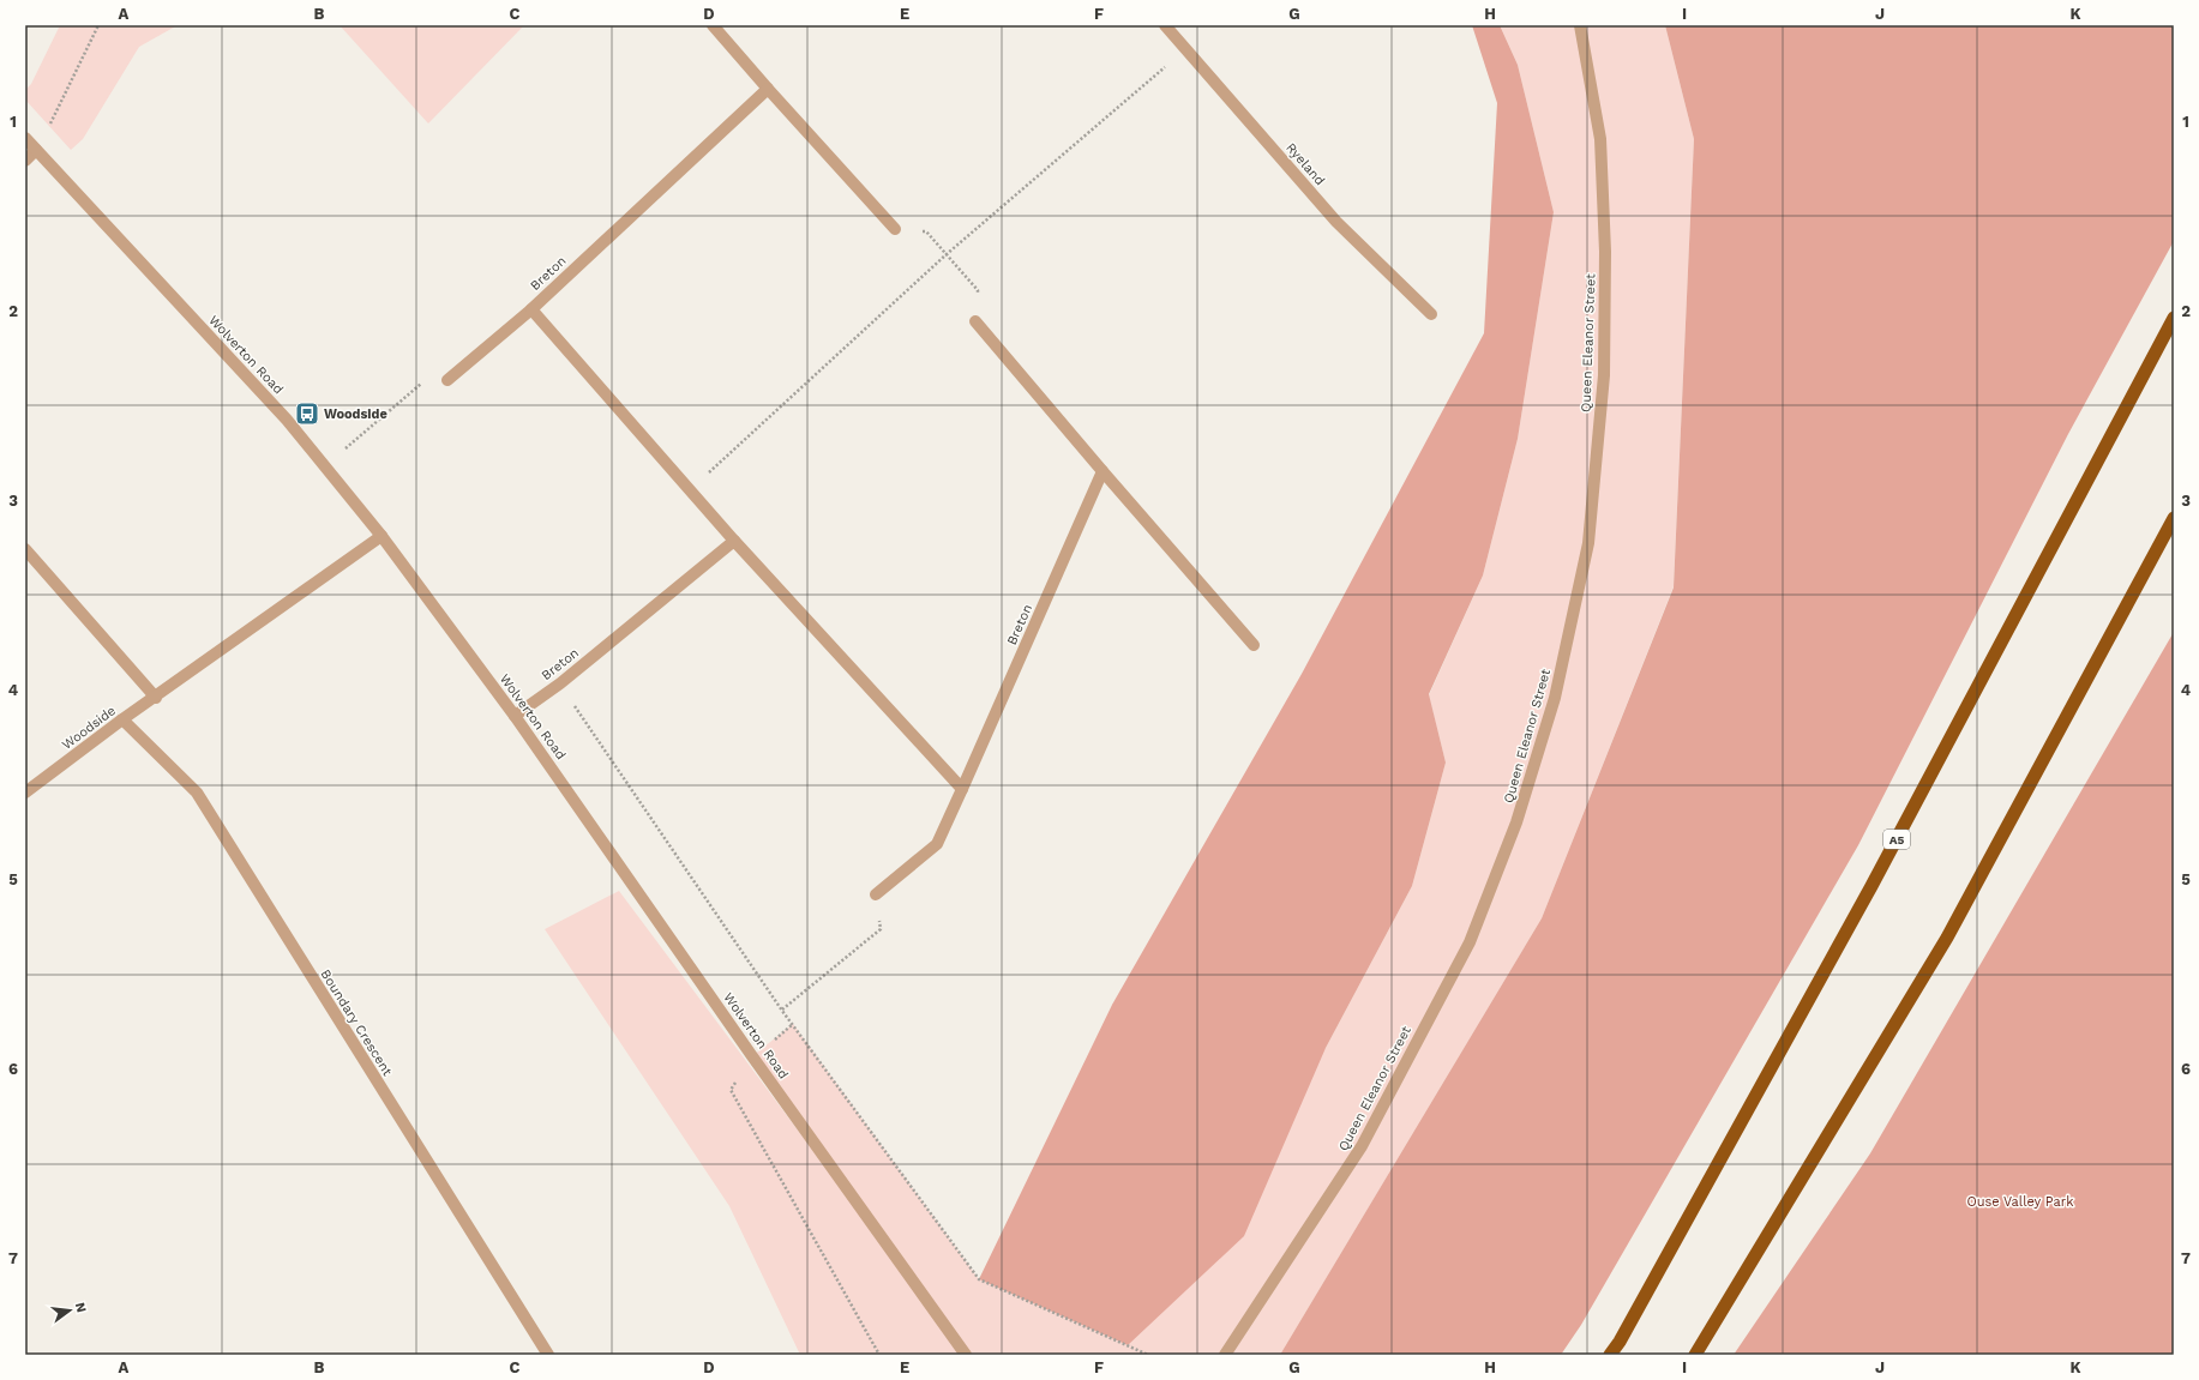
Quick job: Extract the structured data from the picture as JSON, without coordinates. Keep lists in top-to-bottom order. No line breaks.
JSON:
{"streets":{"highway":["A5"],"street":["Ryeland","Breton","Queen Eleanor Street","Wolverton Road","Woodside","Boundary Crescent"]},"crossings":[["Breton","Wolverton Road"],["Wolverton Road","Woodside"],["Woodside","Boundary Crescent"]],"parks":["Ouse Valley Park"],"places":{"bus stop":["Woodside"]},"north":"right","grid":{"columns":["A","B","C","D","E","F","G","H","I","J","K"],"rows":["1","2","3","4","5","6","7"]}}
